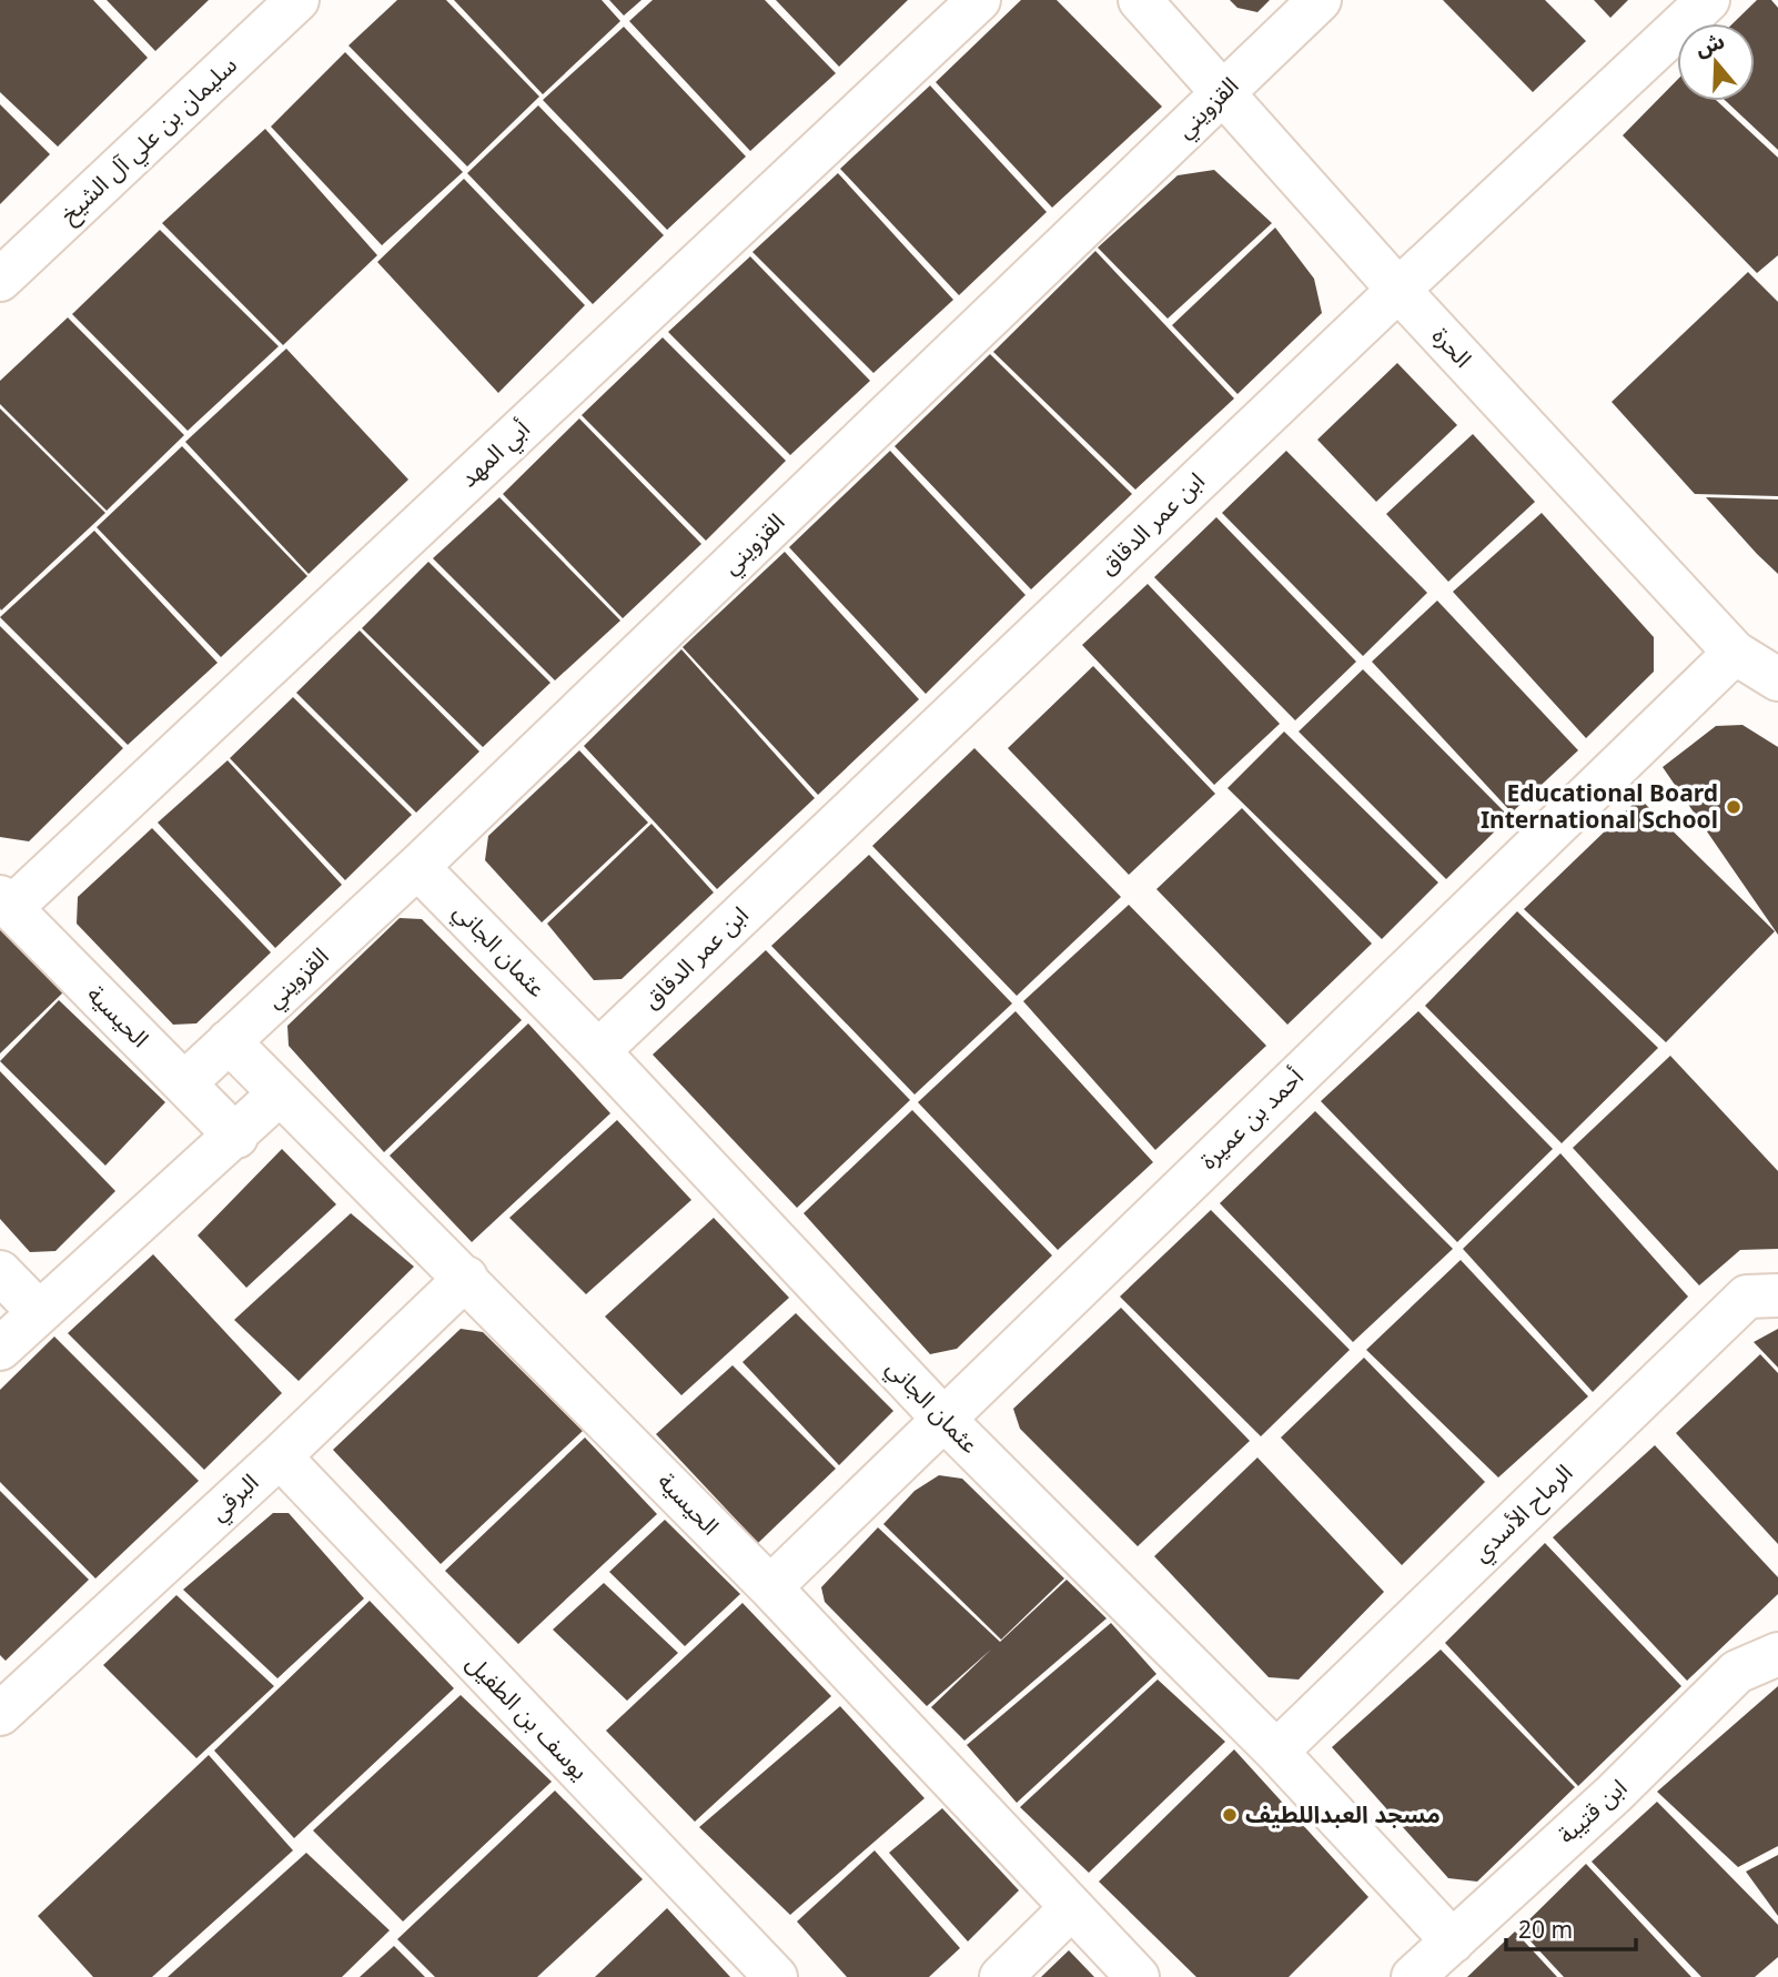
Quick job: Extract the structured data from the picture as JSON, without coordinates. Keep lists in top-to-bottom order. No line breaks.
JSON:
{"streets":{"street":["القزويني","سليمان بن علي آل الشيخ","الحرة","أبي المهد","ابن عمر الدقاق","عثمان الجاني","الحيسية","أحمد بن عميرة","البرقي","الرماح الأسدي","يوسف بن الطفيل","ابن قتيبة"]},"crossings":[["القزويني","الحرة"],["القزويني","عثمان الجاني"],["القزويني","الحيسية"],["الحرة","ابن عمر الدقاق"],["الحرة","أحمد بن عميرة"],["أبي المهد","الحيسية"],["ابن عمر الدقاق","عثمان الجاني"],["عثمان الجاني","أحمد بن عميرة"],["عثمان الجاني","الرماح الأسدي"],["عثمان الجاني","ابن قتيبة"],["الحيسية","أحمد بن عميرة"],["الحيسية","البرقي"],["البرقي","يوسف بن الطفيل"]],"places":["Educational Board International School","مسجد العبداللطيف"],"scale_bar":"20 m","north":"top"}
